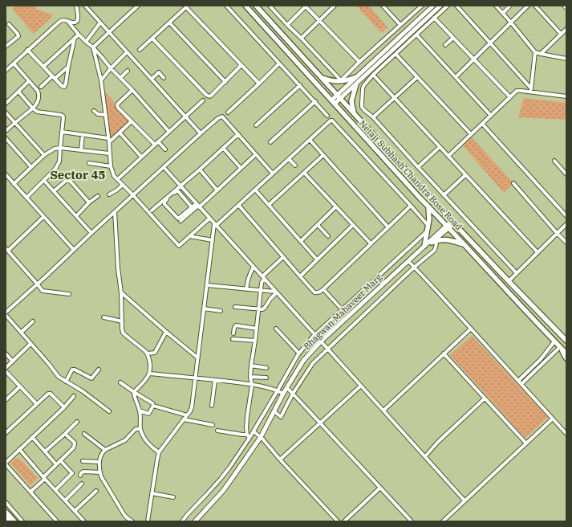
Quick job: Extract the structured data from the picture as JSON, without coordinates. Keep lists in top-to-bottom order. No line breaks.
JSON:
{"streets":{"main road":["Netaji Subhash Chandra Bose Road"],"street":["Bhagwan Mahaveer Marg"]},"crossings":[["Netaji Subhash Chandra Bose Road","Bhagwan Mahaveer Marg"]],"districts":["Sector 45"]}
